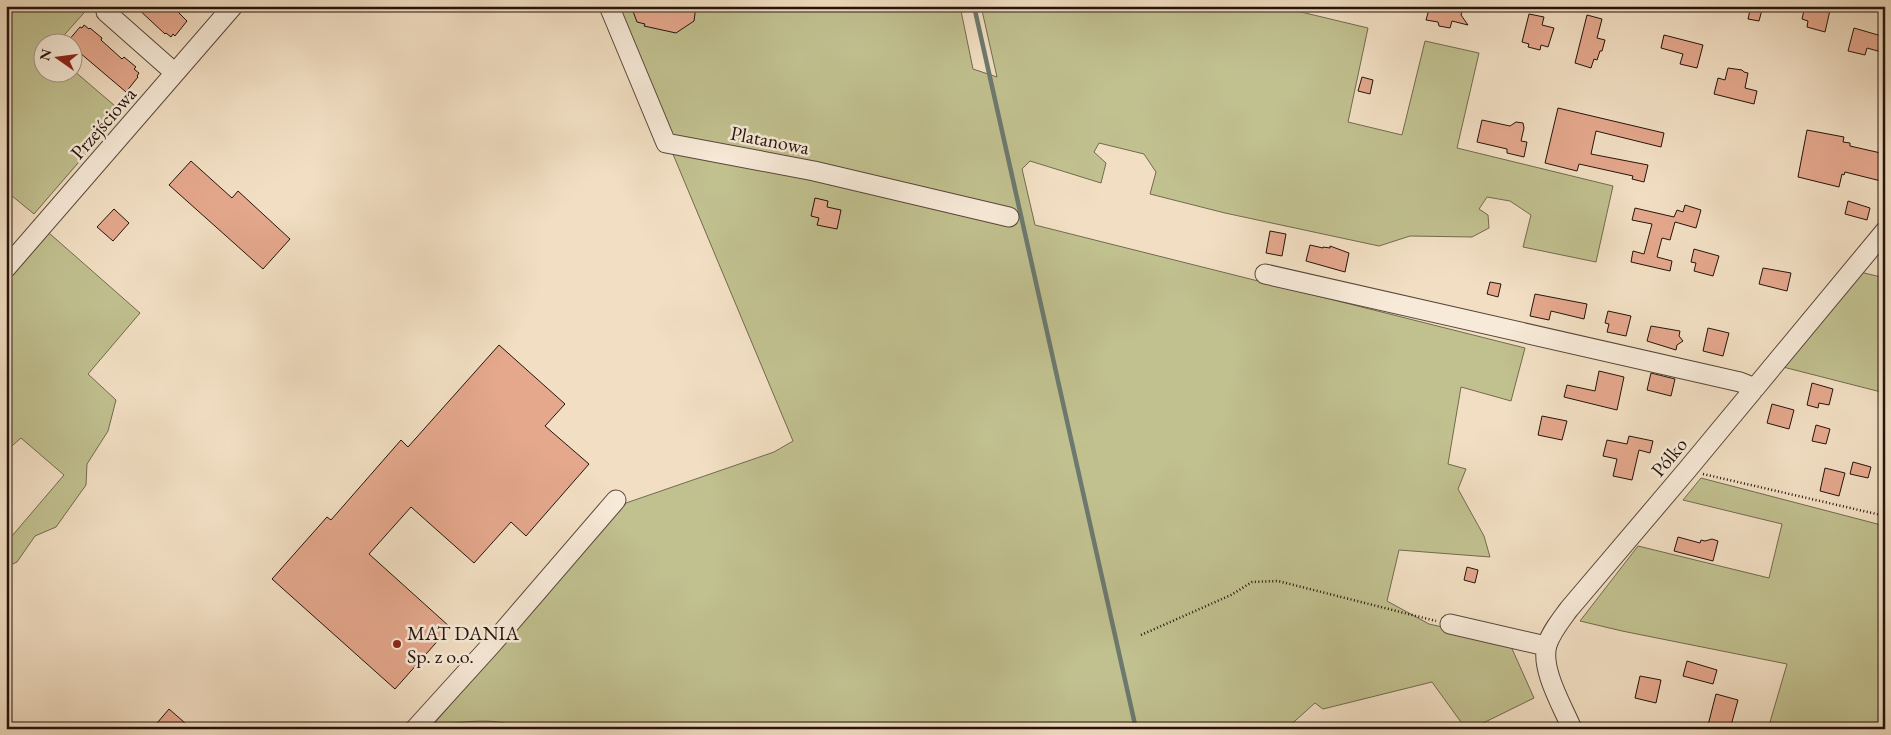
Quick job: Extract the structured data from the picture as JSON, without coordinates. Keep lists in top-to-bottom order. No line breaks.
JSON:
{"streets":{"street":["Przejściowa","Platanowa","Pólko"]},"places":["MAT DANIA Sp. z o.o."],"north":"left"}
